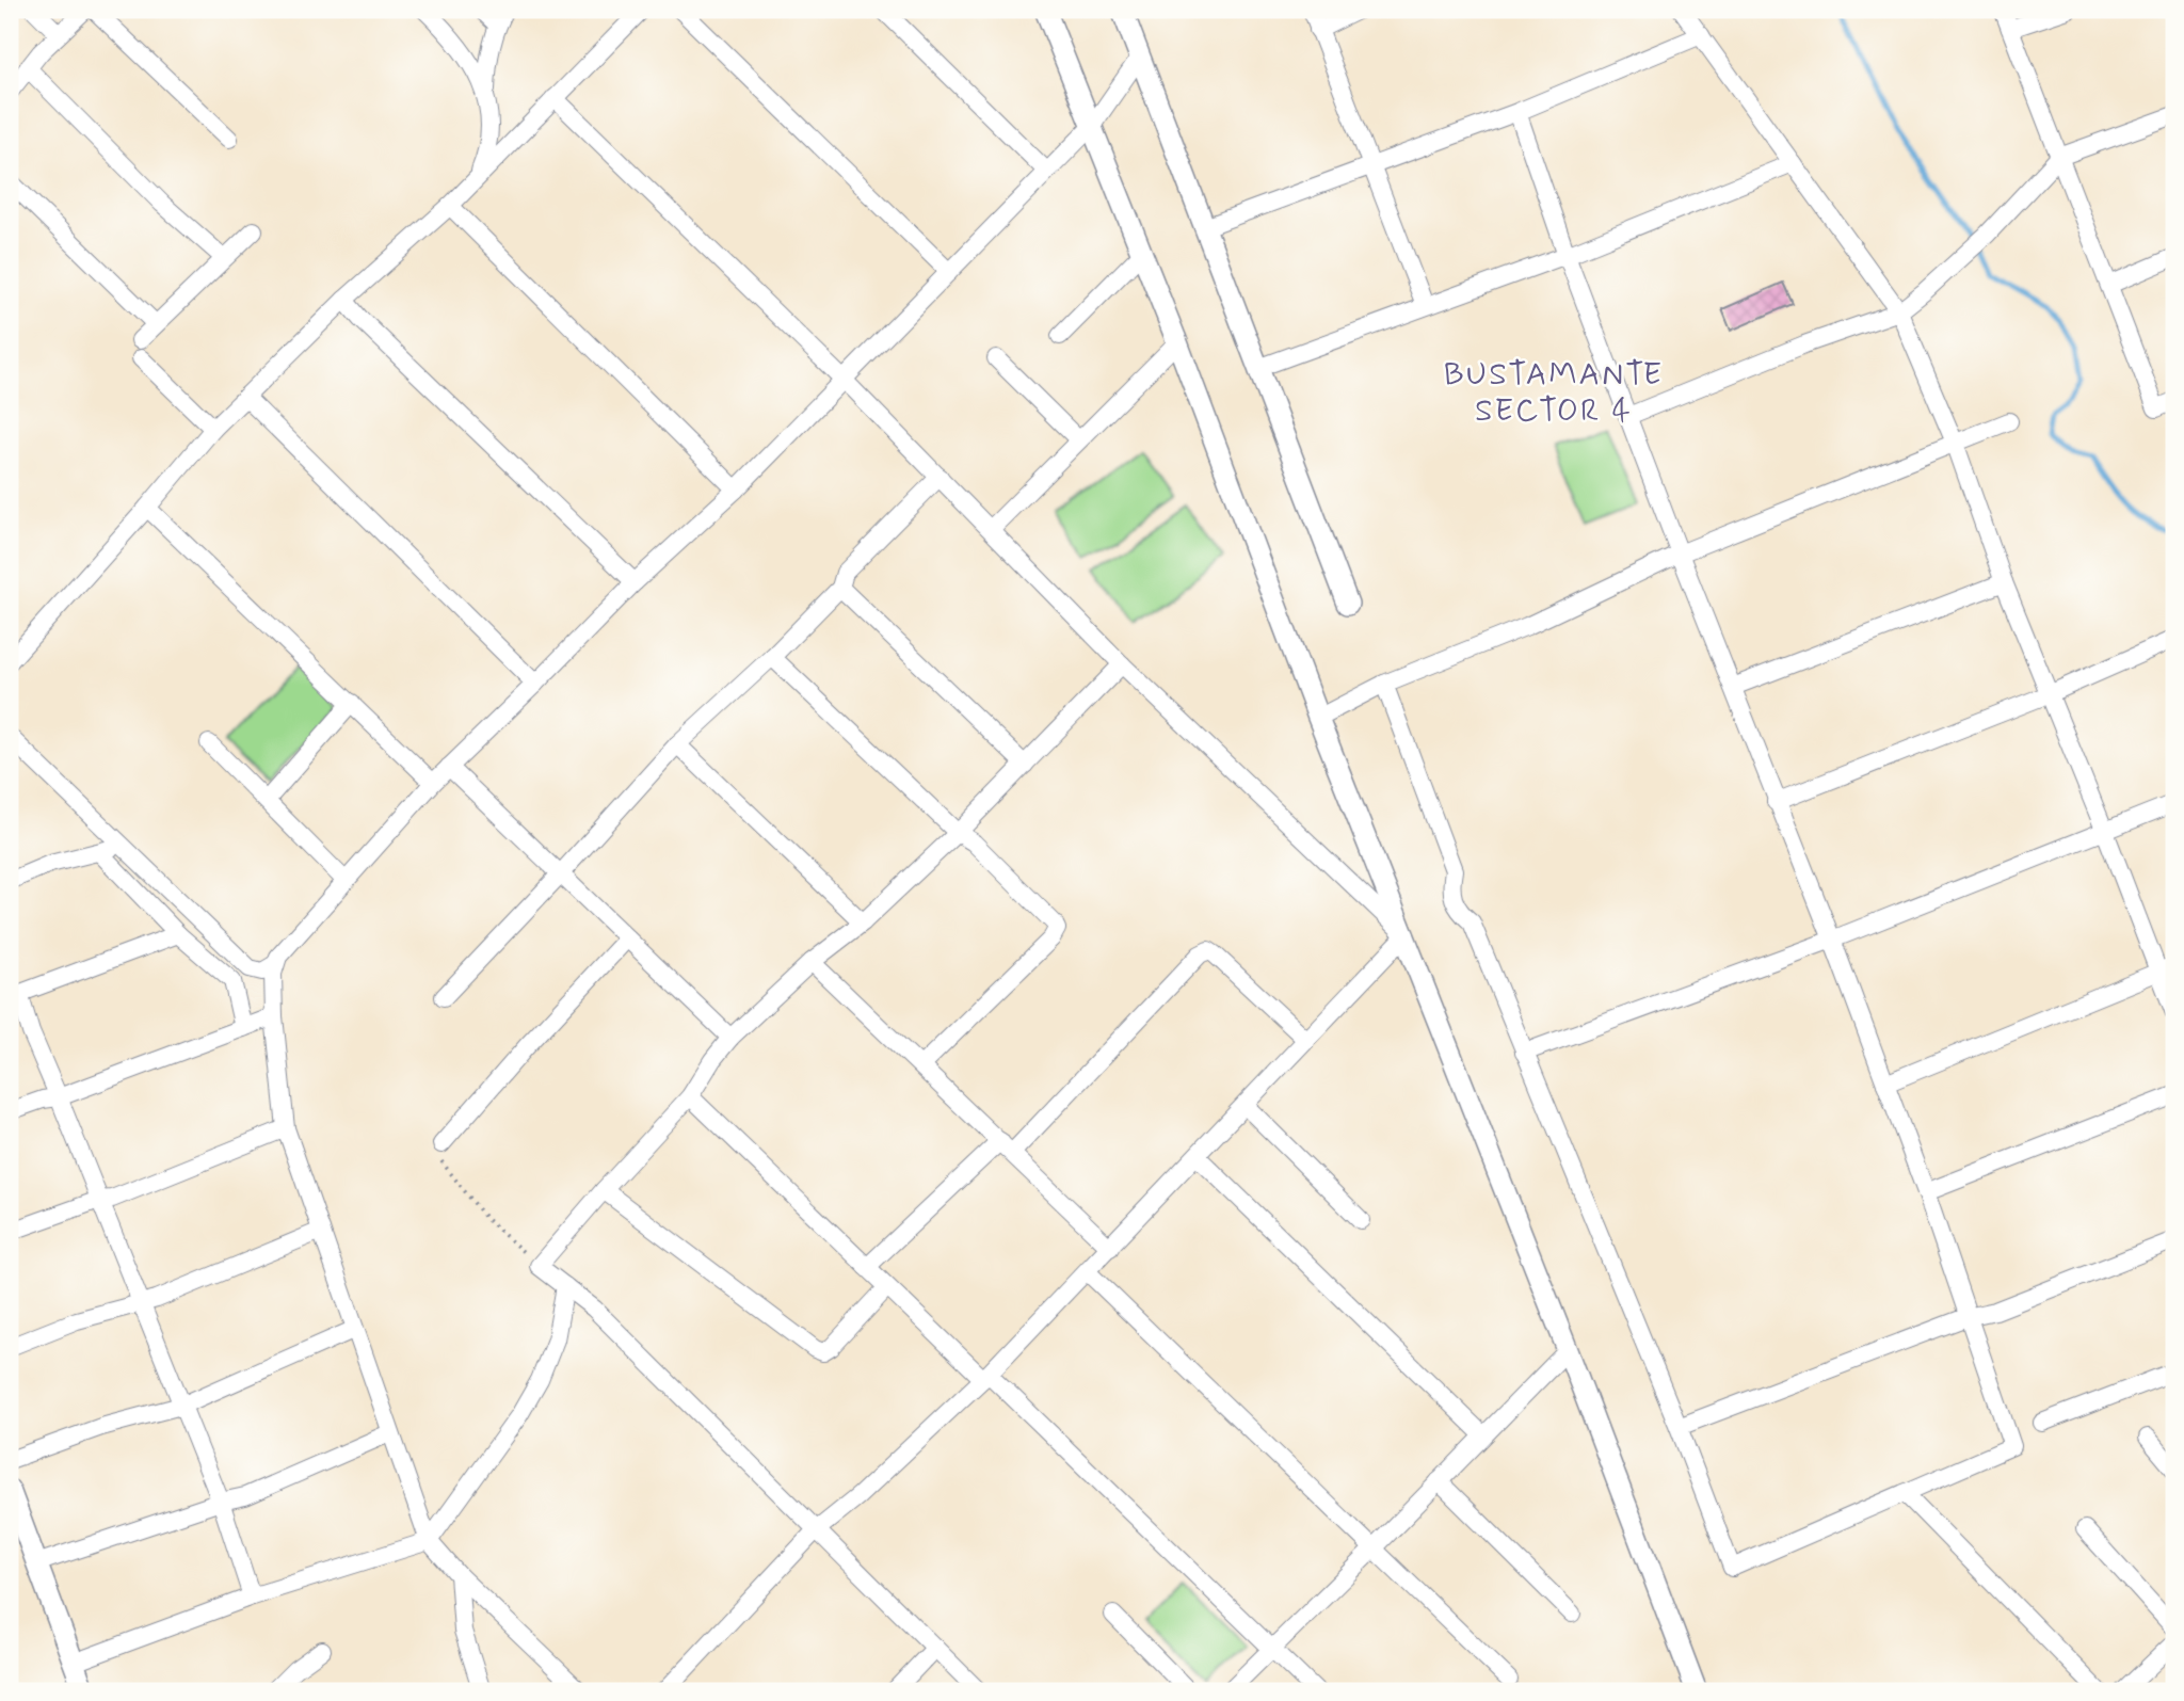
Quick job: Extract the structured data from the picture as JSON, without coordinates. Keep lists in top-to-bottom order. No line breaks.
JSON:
{"districts":["BUSTAMANTE SECTOR 4"]}
